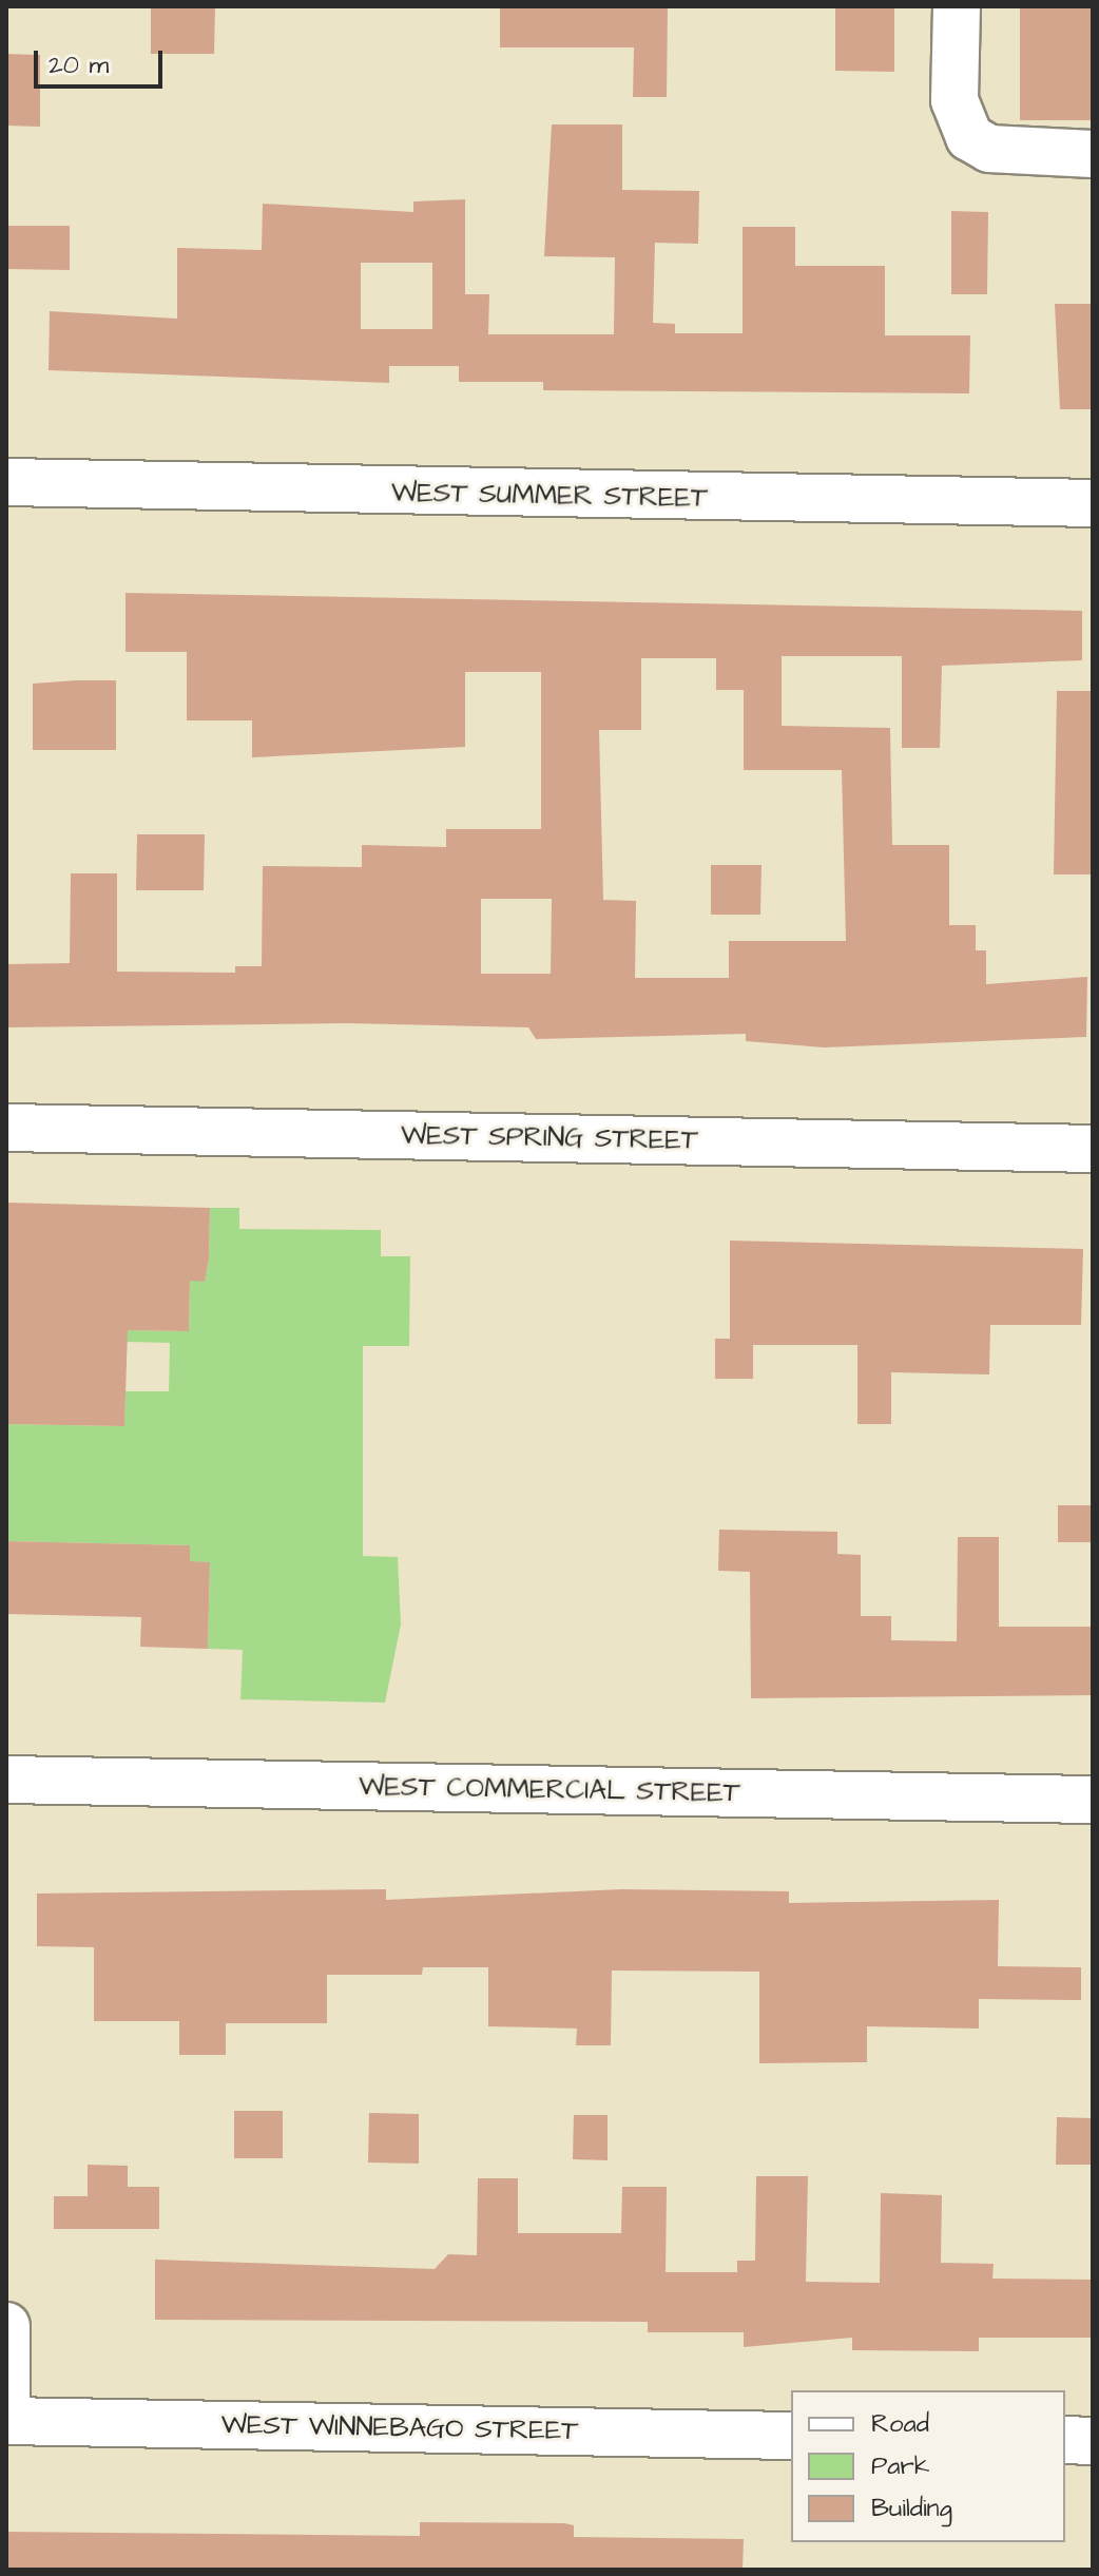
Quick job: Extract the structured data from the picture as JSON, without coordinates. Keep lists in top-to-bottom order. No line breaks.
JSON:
{"streets":{"street":["WEST SUMMER STREET","WEST SPRING STREET","WEST COMMERCIAL STREET","WEST WINNEBAGO STREET"]},"legend":["Road","Park","Building"],"scale_bar":"20 m"}
